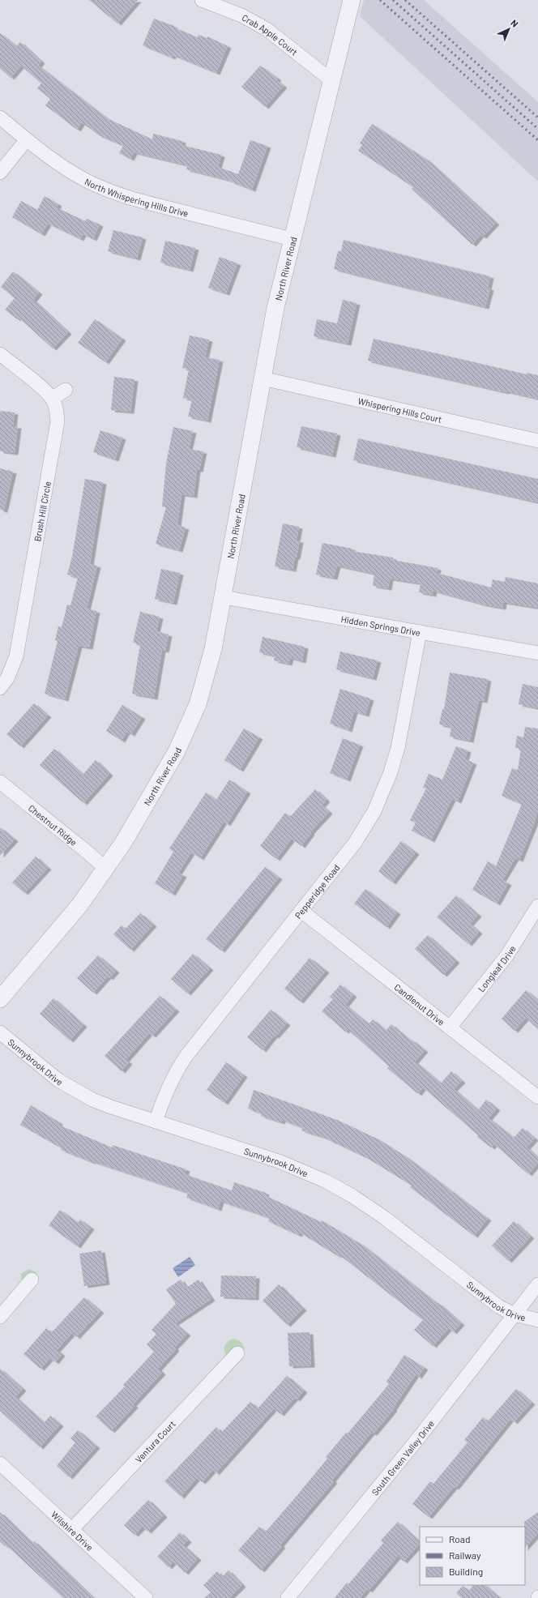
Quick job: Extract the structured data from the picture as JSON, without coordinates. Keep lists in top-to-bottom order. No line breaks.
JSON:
{"streets":{"street":["Crab Apple Court","North Whispering Hills Drive","North River Road","Whispering Hills Court","Brush Hill Circle","Hidden Springs Drive","Chestnut Ridge","Pepperidge Road","Longleaf Drive","Candlenut Drive","Sunnybrook Drive","Ventura Court","South Green Valley Drive","Wilshire Drive"]},"crossings":[["Crab Apple Court","North River Road"],["North Whispering Hills Drive","North River Road"],["North River Road","Whispering Hills Court"],["North River Road","Hidden Springs Drive"],["North River Road","Chestnut Ridge"],["Hidden Springs Drive","Pepperidge Road"],["Pepperidge Road","Candlenut Drive"],["Pepperidge Road","Sunnybrook Drive"],["Longleaf Drive","Candlenut Drive"],["Sunnybrook Drive","South Green Valley Drive"],["Ventura Court","Wilshire Drive"]],"legend":["Road","Railway","Building"],"north":"top right"}
